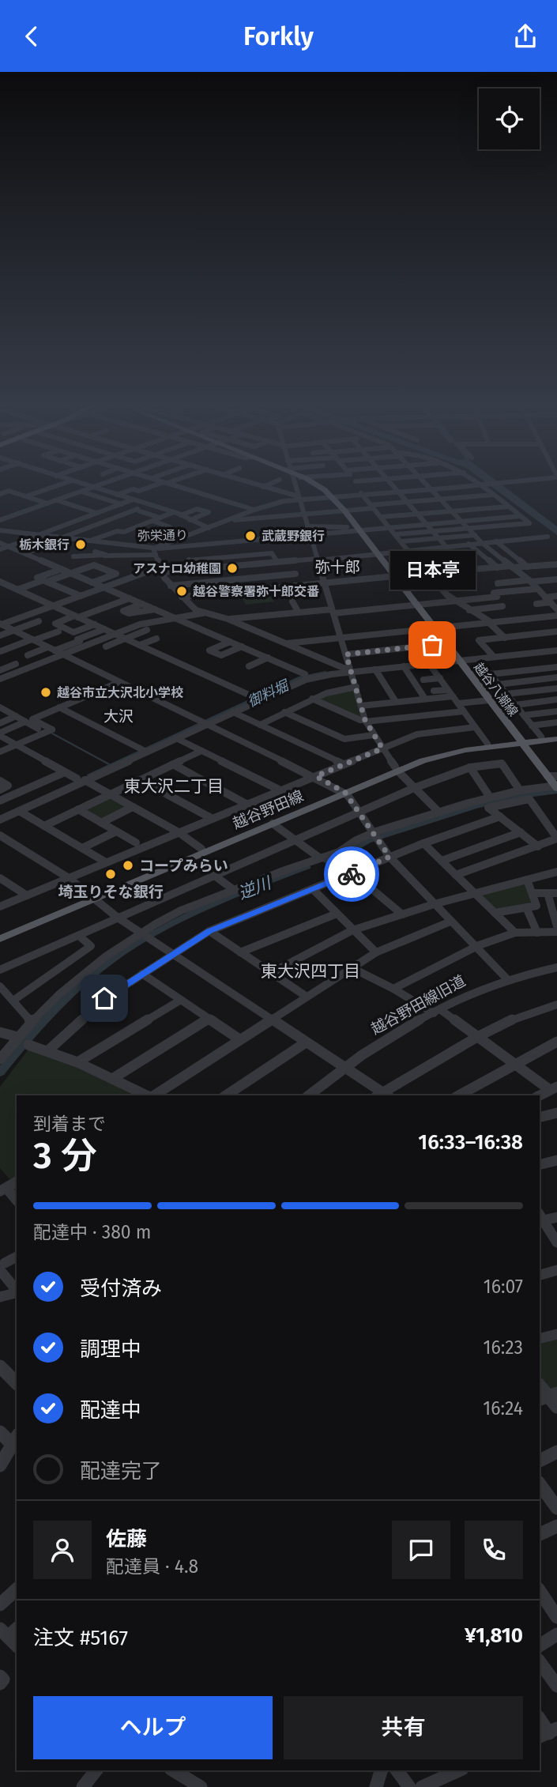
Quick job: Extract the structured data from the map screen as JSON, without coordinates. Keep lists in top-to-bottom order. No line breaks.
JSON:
{"streets":{"main road":["越谷八潮線","越谷野田線"],"street":["弥栄通り","越谷野田線旧道"]},"crossings":[["弥栄通り","越谷八潮線"],["越谷八潮線","越谷野田線"]],"districts":["弥十郎","大沢","東大沢二丁目","東大沢四丁目"],"water":["御料堀","逆川"],"places":["武蔵野銀行","栃木銀行","アスナロ幼稚園","越谷警察署弥十郎交番","日本亭","越谷市立大沢北小学校","コープみらい","埼玉りそな銀行"],"page":{"header":"Forkly","bubble":"日本亭","heading":["3 分","到着まで","16:33–16:38"],"panel":["佐藤","配達員 · 4.8","注文 #5167","¥1,810"],"bar":"配達中 · 380 m","list":[["受付済み","16:07"],["調理中","16:23"],["配達中","16:24"],"配達完了"],"buttons":["ヘルプ","共有"]}}
